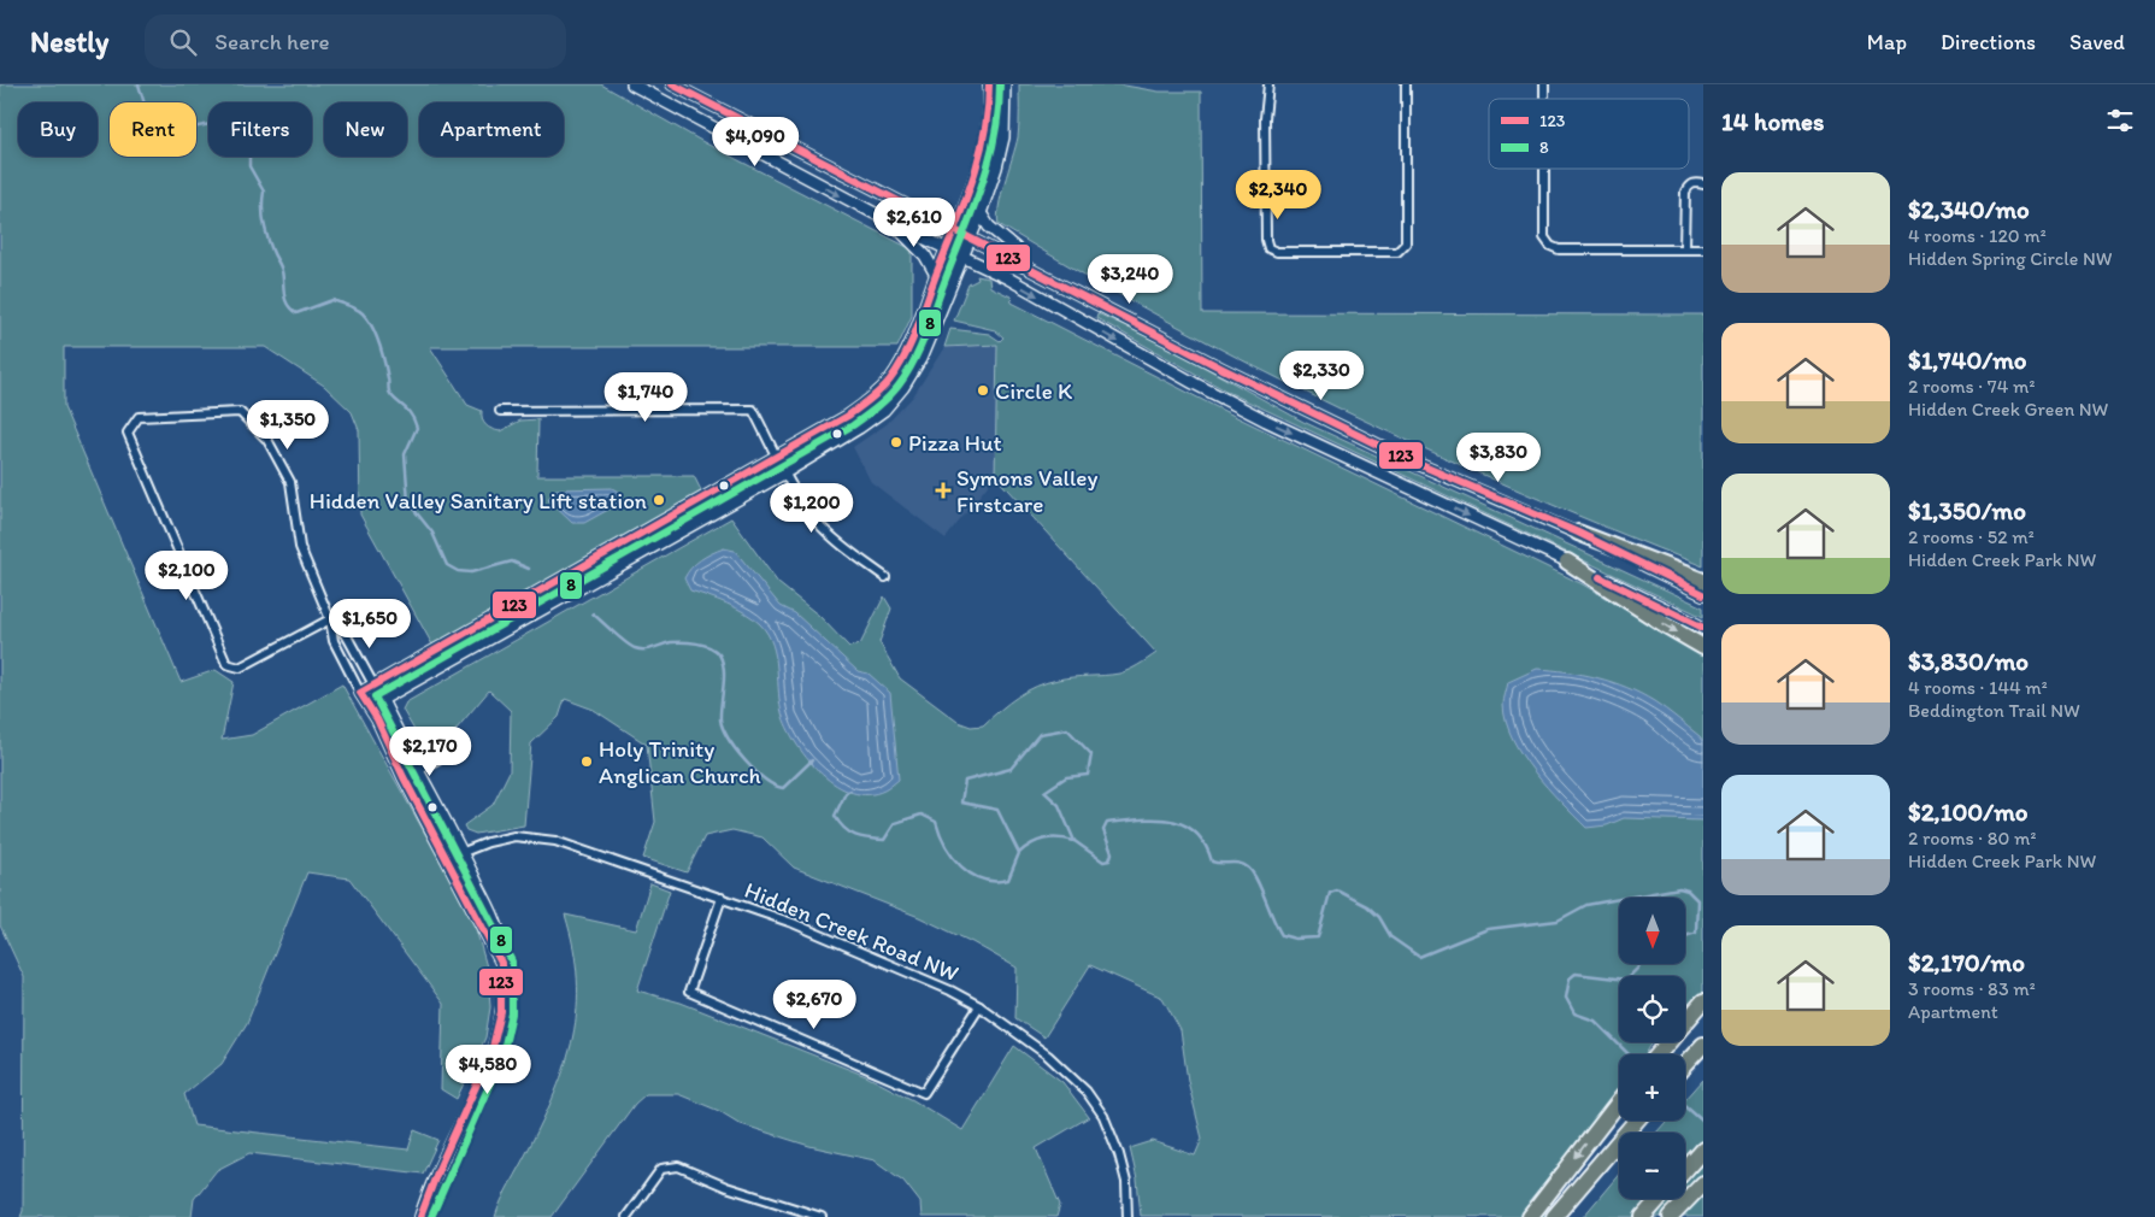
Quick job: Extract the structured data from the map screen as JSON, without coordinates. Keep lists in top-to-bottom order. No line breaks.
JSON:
{"streets":{"street":["Hidden Creek Road NW"]},"places":{"other":["Circle K","Pizza Hut","Hidden Valley Sanitary Lift station","Holy Trinity Anglican Church"],"health":["Symons Valley Firstcare"]},"lines":["transit line 123","transit line 8"],"legend":["123","8"],"north":"bottom","page":{"header":"Nestly","search":"Search here","nav":["Map","Directions","Saved"],"heading":"14 homes","chip":["Buy","Rent","Filters","New","Apartment"],"price":["$4,090","$2,340","$2,610","$3,240","$2,330","$1,740","$1,350","$3,830","$1,200","$2,100","$1,650","$2,170","$2,670","$4,580"],"list":[{"name":"$2,340/mo","note":"4 rooms · 120 m² · Hidden Spring Circle NW"},{"name":"$1,740/mo","note":"2 rooms · 74 m² · Hidden Creek Green NW"},{"name":"$1,350/mo","note":"2 rooms · 52 m² · Hidden Creek Park NW"},{"name":"$3,830/mo","note":"4 rooms · 144 m² · Beddington Trail NW"},{"name":"$2,100/mo","note":"2 rooms · 80 m² · Hidden Creek Park NW"},{"name":"$2,170/mo","note":"3 rooms · 83 m² · Apartment"}],"map_buttons":["+","−"]}}
